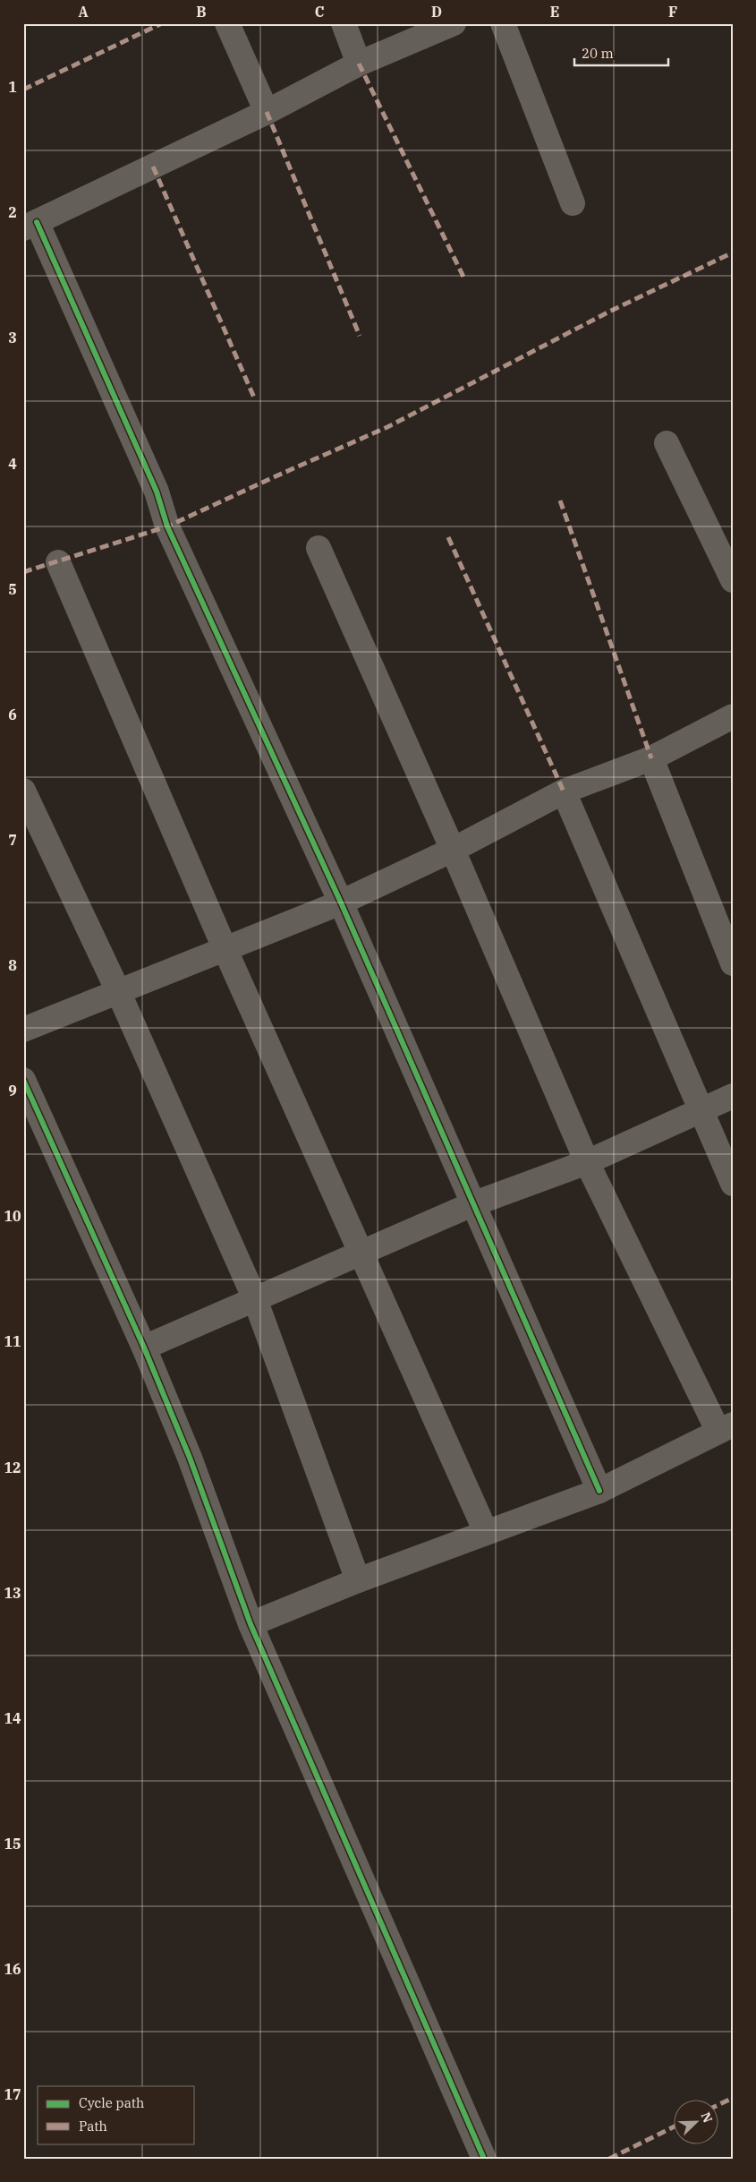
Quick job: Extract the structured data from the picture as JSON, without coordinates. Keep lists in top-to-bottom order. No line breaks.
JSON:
{"legend":["Cycle path","Path"],"scale_bar":"20 m","north":"top right","grid":{"columns":["A","B","C","D","E","F"],"rows":["1","2","3","4","5","6","7","8","9","10","11","12","13","14","15","16","17"]}}
